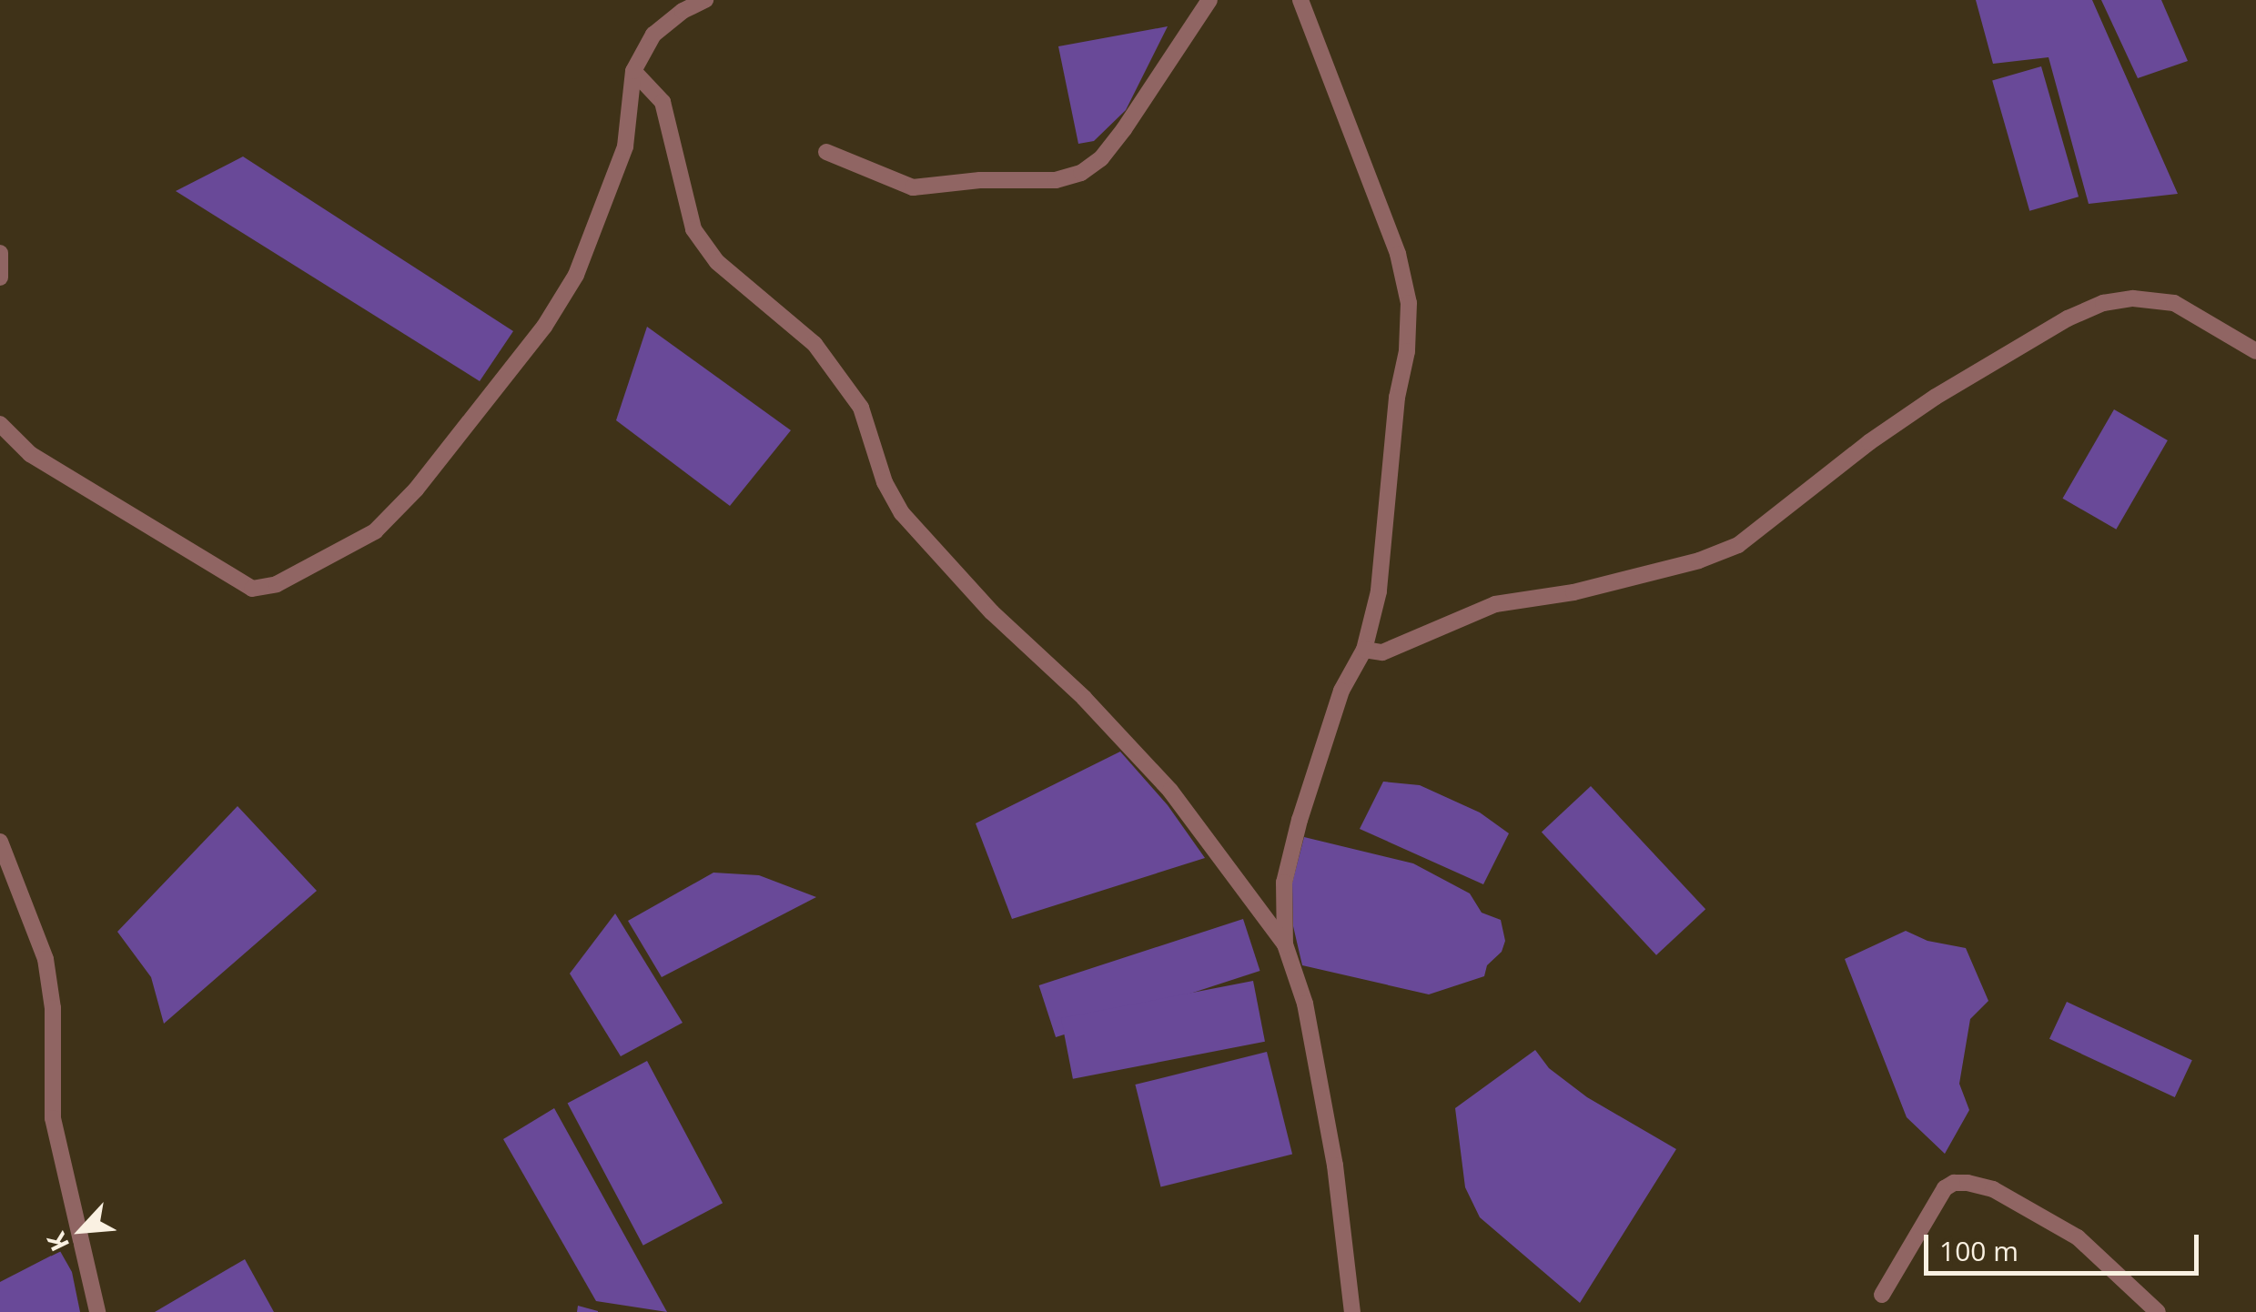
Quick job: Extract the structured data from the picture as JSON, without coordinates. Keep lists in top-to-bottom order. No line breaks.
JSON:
{"scale_bar":"100 m","north":"bottom left"}
